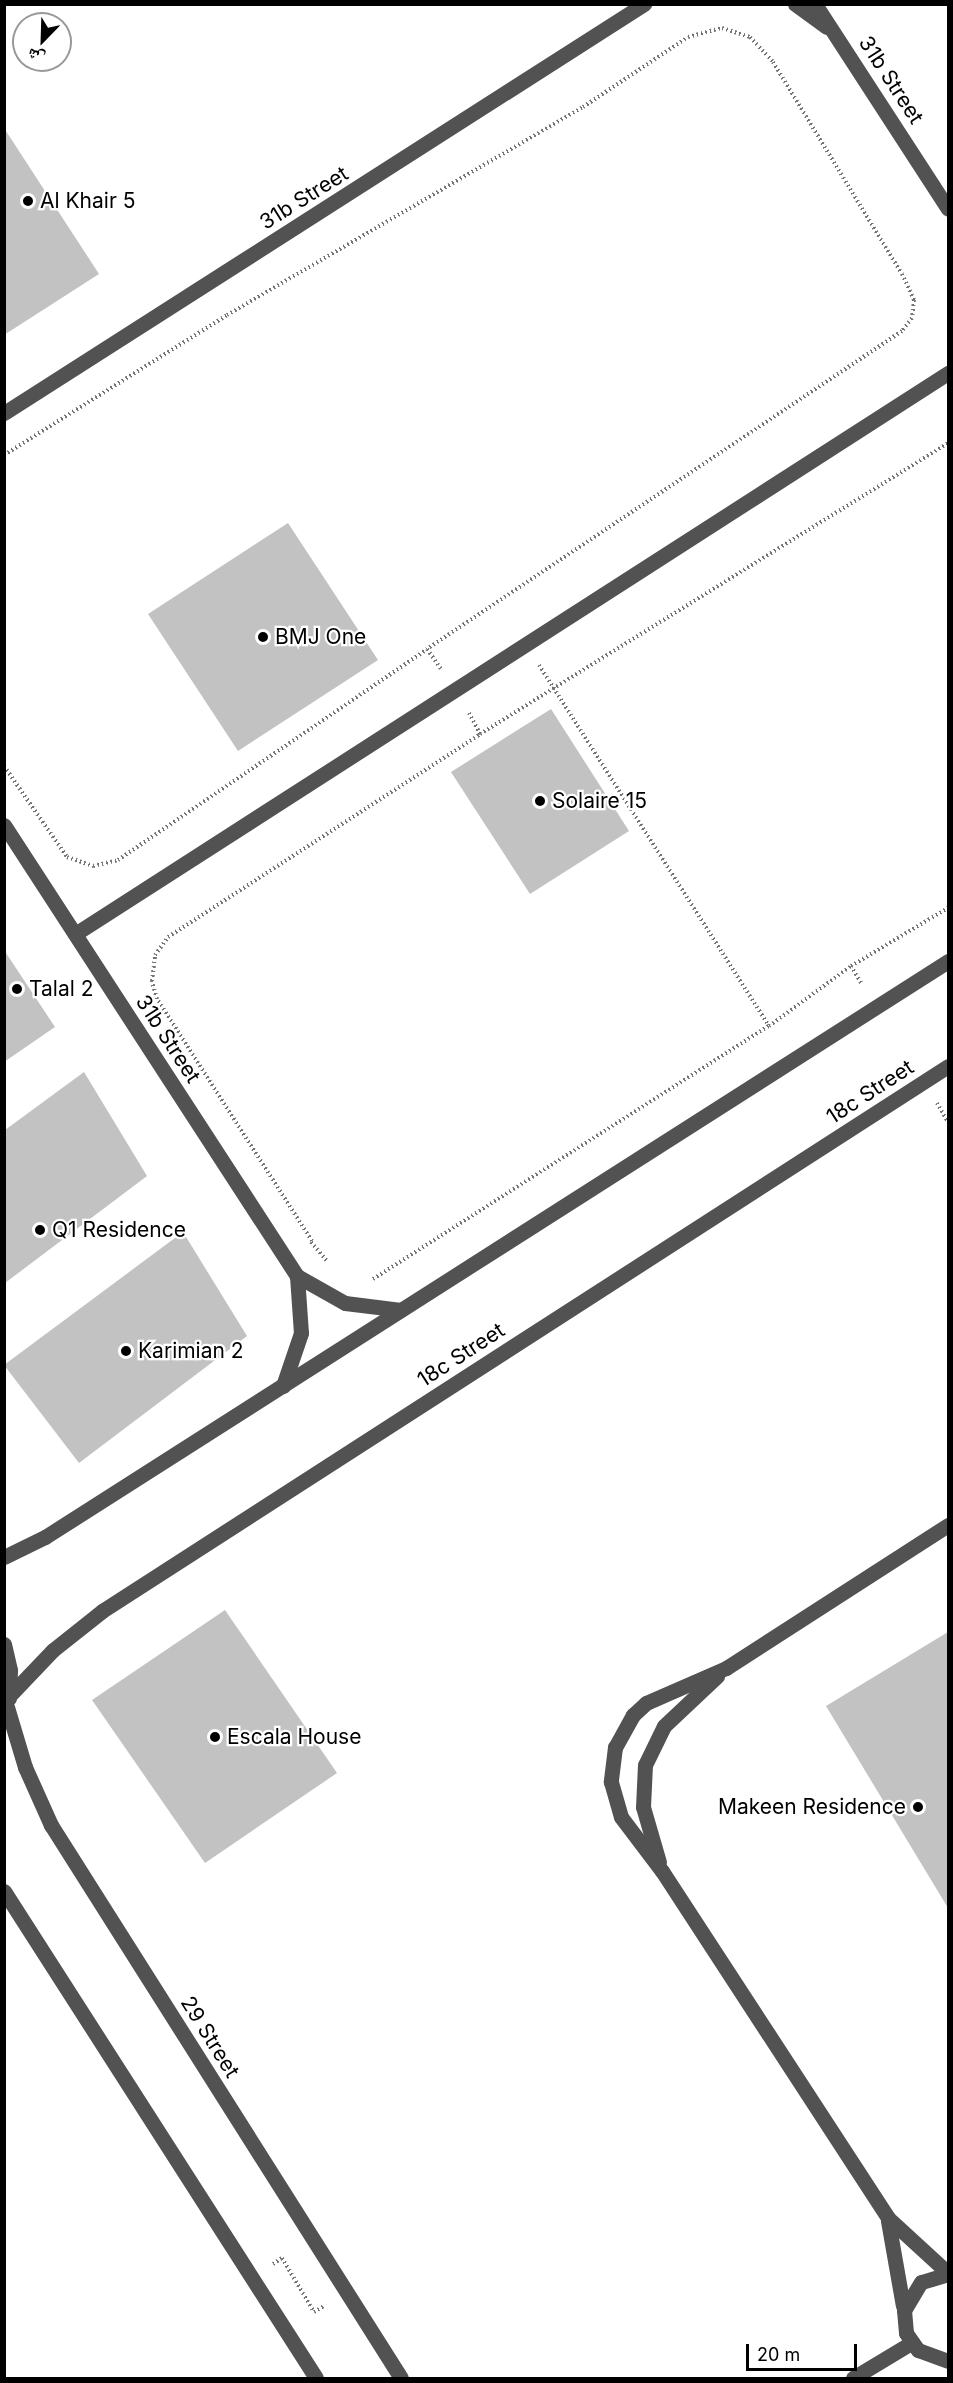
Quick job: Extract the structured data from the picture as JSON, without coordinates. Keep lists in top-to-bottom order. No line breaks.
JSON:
{"streets":{"street":["31b Street","18c Street","29 Street"]},"crossings":[["18c Street","29 Street"]],"places":["Al Khair 5","BMJ One","Solaire 15","Talal 2","Q1 Residence","Karimian 2","Escala House","Makeen Residence"],"scale_bar":"20 m","north":"bottom left"}
